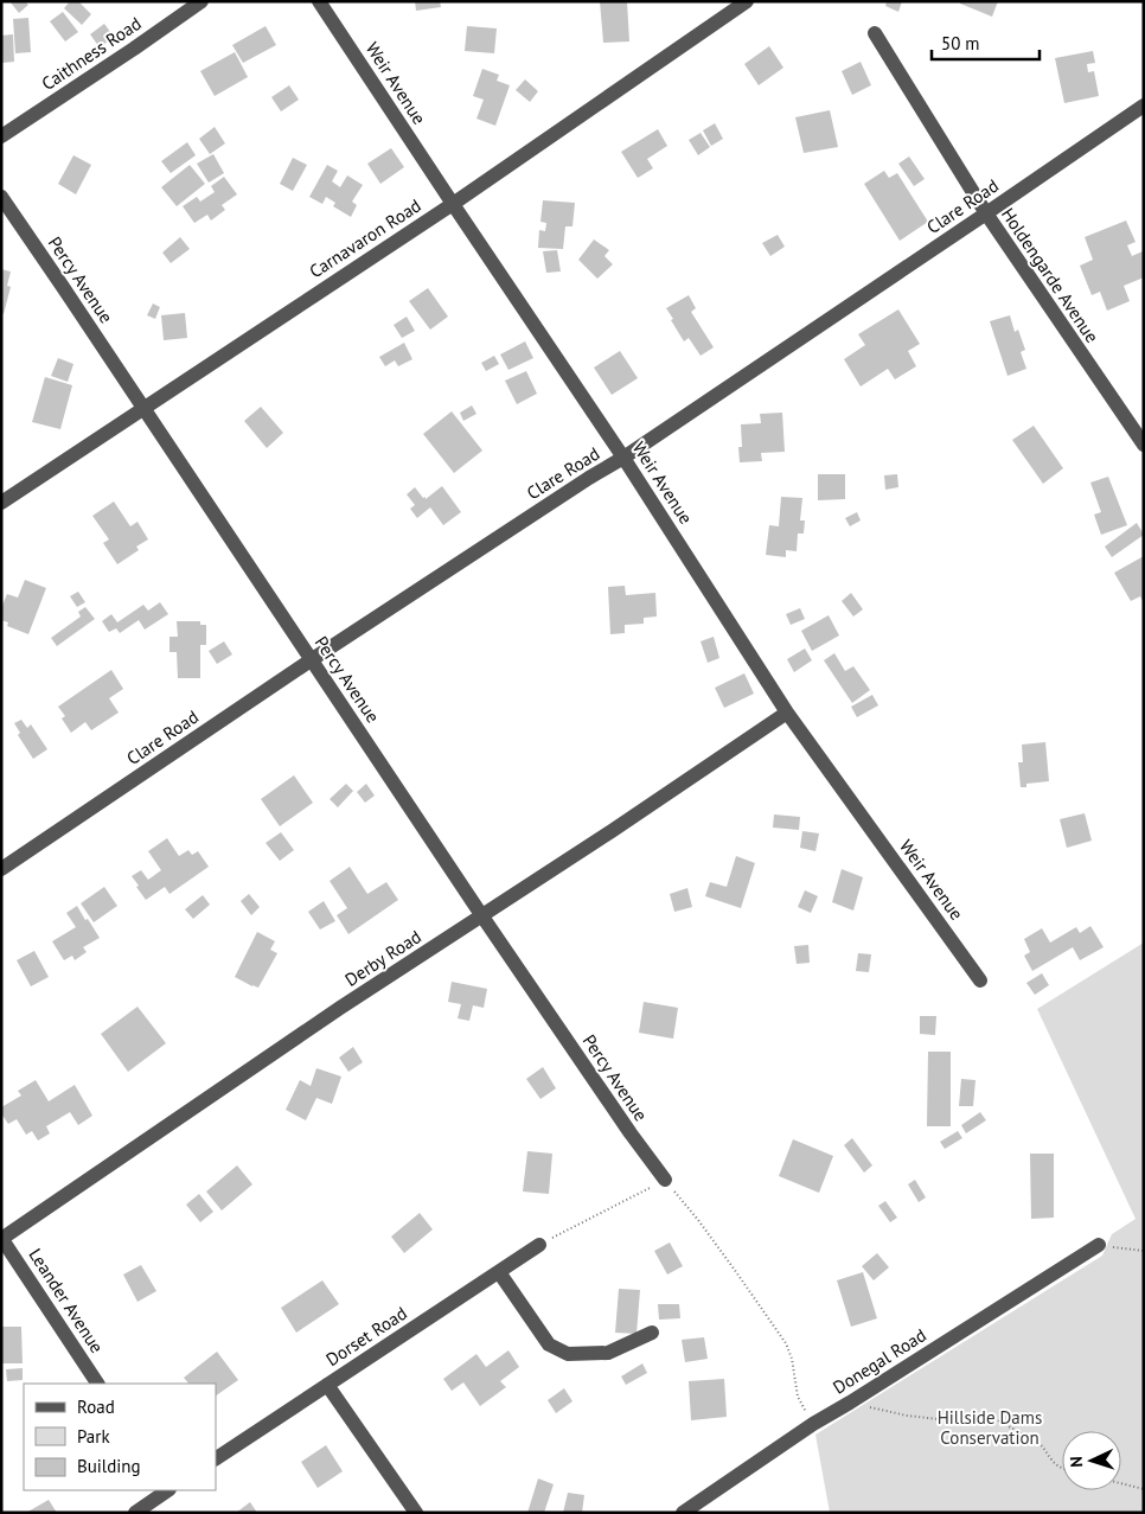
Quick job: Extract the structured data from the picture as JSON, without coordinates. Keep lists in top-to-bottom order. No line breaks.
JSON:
{"streets":{"street":["Caithness Road","Weir Avenue","Clare Road","Carnavaron Road","Holdengarde Avenue","Percy Avenue","Derby Road","Leander Avenue","Dorset Road","Donegal Road"]},"crossings":[["Weir Avenue","Clare Road"],["Weir Avenue","Carnavaron Road"],["Weir Avenue","Derby Road"],["Clare Road","Holdengarde Avenue"],["Clare Road","Percy Avenue"],["Carnavaron Road","Percy Avenue"],["Percy Avenue","Derby Road"],["Derby Road","Leander Avenue"]],"parks":["Hillside Dams Conservation"],"legend":["Road","Park","Building"],"scale_bar":"50 m","north":"left"}
